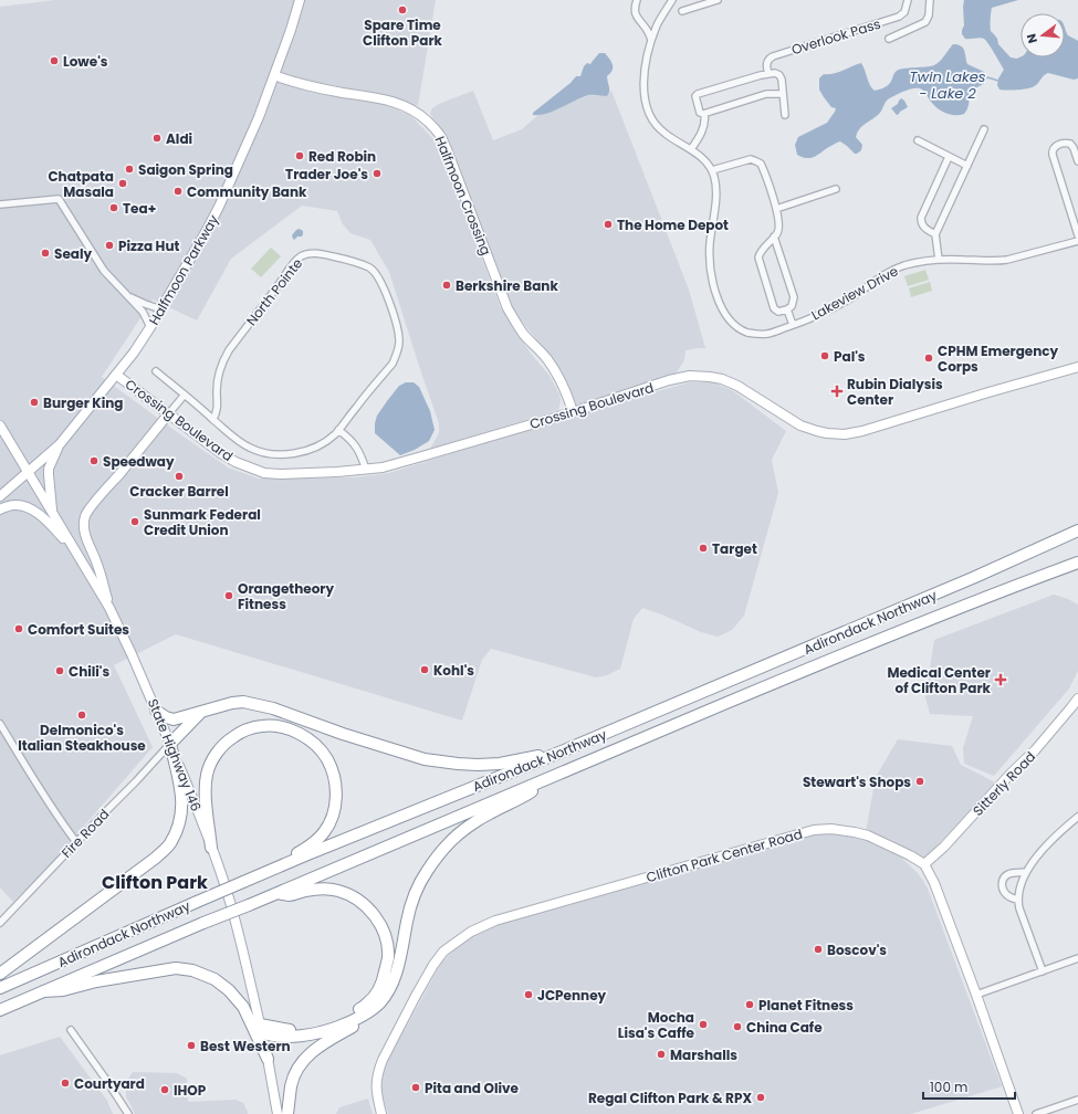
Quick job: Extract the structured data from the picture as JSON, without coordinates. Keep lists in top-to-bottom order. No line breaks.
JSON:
{"streets":{"highway":["Adirondack Northway"],"street":["Overlook Pass","Halfmoon Crossing","Halfmoon Parkway","North Pointe","Lakeview Drive","Crossing Boulevard","State Highway 146","Sitterly Road","Fire Road","Clifton Park Center Road"]},"crossings":[["Halfmoon Crossing","Halfmoon Parkway"],["Halfmoon Crossing","Crossing Boulevard"],["Halfmoon Parkway","Crossing Boulevard"],["Halfmoon Parkway","State Highway 146"],["State Highway 146","Fire Road"],["Sitterly Road","Clifton Park Center Road"]],"districts":["Clifton Park"],"water":["Twin Lakes - Lake 2"],"places":{"other":["Spare Time Clifton Park","Lowe's","Aldi","Red Robin","Saigon Spring","Trader Joe's","Chatpata Masala","Community Bank","Tea+","The Home Depot","Pizza Hut","Sealy","Berkshire Bank","Pal's","CPHM Emergency Corps","Burger King","Speedway","Cracker Barrel","Sunmark Federal Credit Union","Target","Orangetheory Fitness","Comfort Suites","Kohl's","Chili's","Delmonico's Italian Steakhouse","Stewart's Shops","Boscov's","JCPenney","Planet Fitness","Mocha Lisa's Caffe","China Cafe","Best Western","Marshalls","Courtyard","Pita and Olive","IHOP","Regal Clifton Park & RPX"],"health":["Rubin Dialysis Center","Medical Center of Clifton Park"]},"scale_bar":"100 m","north":"left"}
